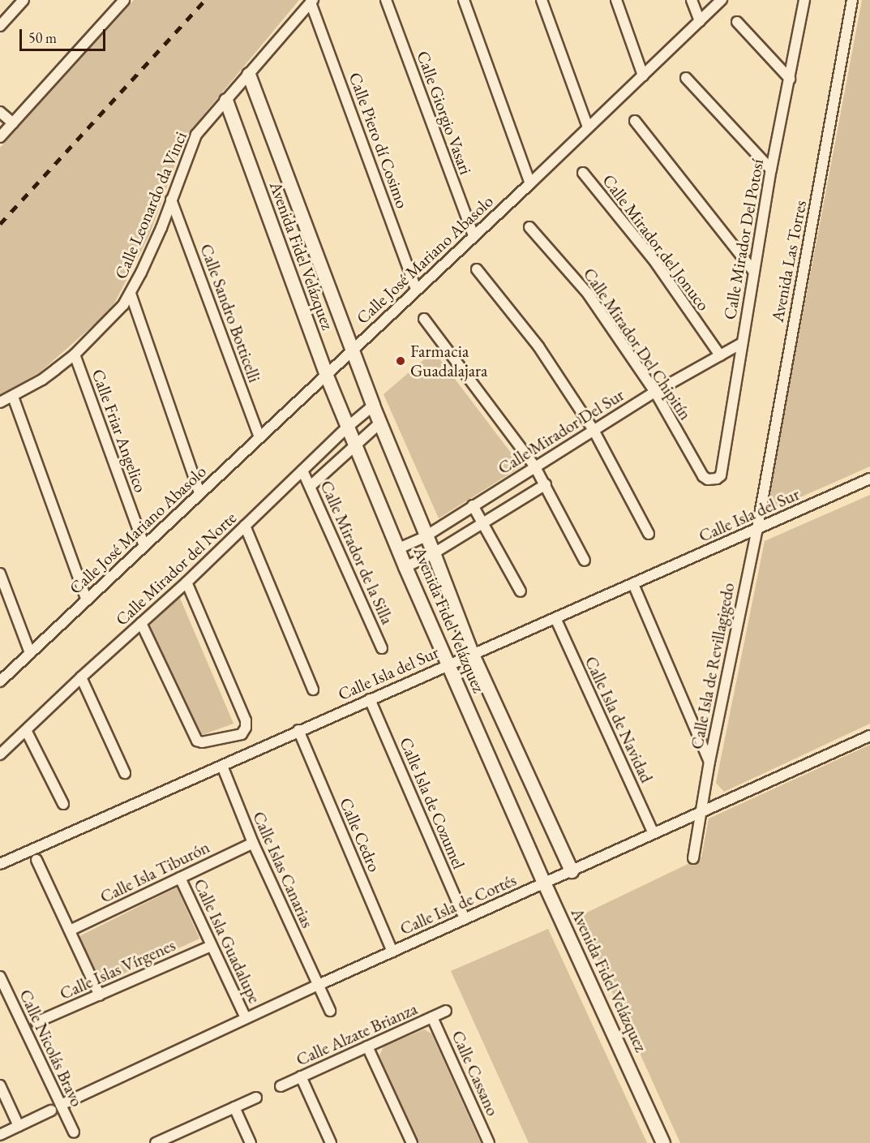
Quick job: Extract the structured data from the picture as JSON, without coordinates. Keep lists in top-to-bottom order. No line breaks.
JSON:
{"streets":{"street":["Calle Giorgio Vasari","Calle Piero dí Cosimo","Calle Leonardo da Vinci","Calle Mirador Del Potosí","Calle Mirador del Jonuco","Avenida Fidel Velázquez","Calle José Mariano Abasolo","Avenida Las Torres","Calle Sandro Botticelli","Calle Mirador Del Chipitín","Calle Friar Angelico","Calle Mirador Del Sur","Calle Isla del Sur","Calle Mirador de la Silla","Calle Mirador del Norte","Calle Isla de Revillagigedo","Calle Isla de Navidad","Calle Isla de Cozumel","Calle Cedro","Calle Islas Canarias","Calle Isla Tiburón","Calle Isla de Cortés","Calle Isla Guadalupe","Calle Islas Vírgenes","Calle Alzate Brianza","Calle Nicolás Bravo","Calle Cassano"]},"crossings":[["Calle Giorgio Vasari","Calle José Mariano Abasolo"],["Calle Piero dí Cosimo","Calle Leonardo da Vinci"],["Calle Piero dí Cosimo","Calle José Mariano Abasolo"],["Calle Leonardo da Vinci","Avenida Fidel Velázquez"],["Calle Leonardo da Vinci","Calle Sandro Botticelli"],["Calle Leonardo da Vinci","Calle Friar Angelico"],["Calle Mirador Del Potosí","Calle Mirador Del Chipitín"],["Calle Mirador Del Potosí","Calle Mirador Del Sur"],["Calle Mirador del Jonuco","Calle Mirador Del Sur"],["Avenida Fidel Velázquez","Calle José Mariano Abasolo"],["Avenida Fidel Velázquez","Calle Mirador Del Sur"],["Avenida Fidel Velázquez","Calle Isla del Sur"],["Avenida Fidel Velázquez","Calle Mirador del Norte"],["Avenida Fidel Velázquez","Calle Isla de Cortés"],["Calle José Mariano Abasolo","Calle Sandro Botticelli"],["Calle José Mariano Abasolo","Calle Friar Angelico"],["Avenida Las Torres","Calle Isla del Sur"],["Avenida Las Torres","Calle Isla de Revillagigedo"],["Calle Mirador Del Chipitín","Calle Mirador Del Sur"],["Calle Isla del Sur","Calle Isla de Revillagigedo"],["Calle Isla del Sur","Calle Isla de Navidad"],["Calle Isla del Sur","Calle Isla de Cozumel"],["Calle Isla del Sur","Calle Cedro"],["Calle Isla del Sur","Calle Islas Canarias"],["Calle Mirador de la Silla","Calle Mirador del Norte"],["Calle Isla de Revillagigedo","Calle Isla de Cortés"],["Calle Isla de Navidad","Calle Isla de Cortés"],["Calle Isla de Cozumel","Calle Isla de Cortés"],["Calle Cedro","Calle Isla de Cortés"],["Calle Islas Canarias","Calle Isla Tiburón"],["Calle Islas Canarias","Calle Isla de Cortés"],["Calle Isla Tiburón","Calle Isla Guadalupe"],["Calle Isla de Cortés","Calle Isla Guadalupe"],["Calle Isla de Cortés","Calle Nicolás Bravo"],["Calle Isla Guadalupe","Calle Islas Vírgenes"],["Calle Alzate Brianza","Calle Cassano"]],"places":["Farmacia Guadalajara"],"scale_bar":"50 m"}
